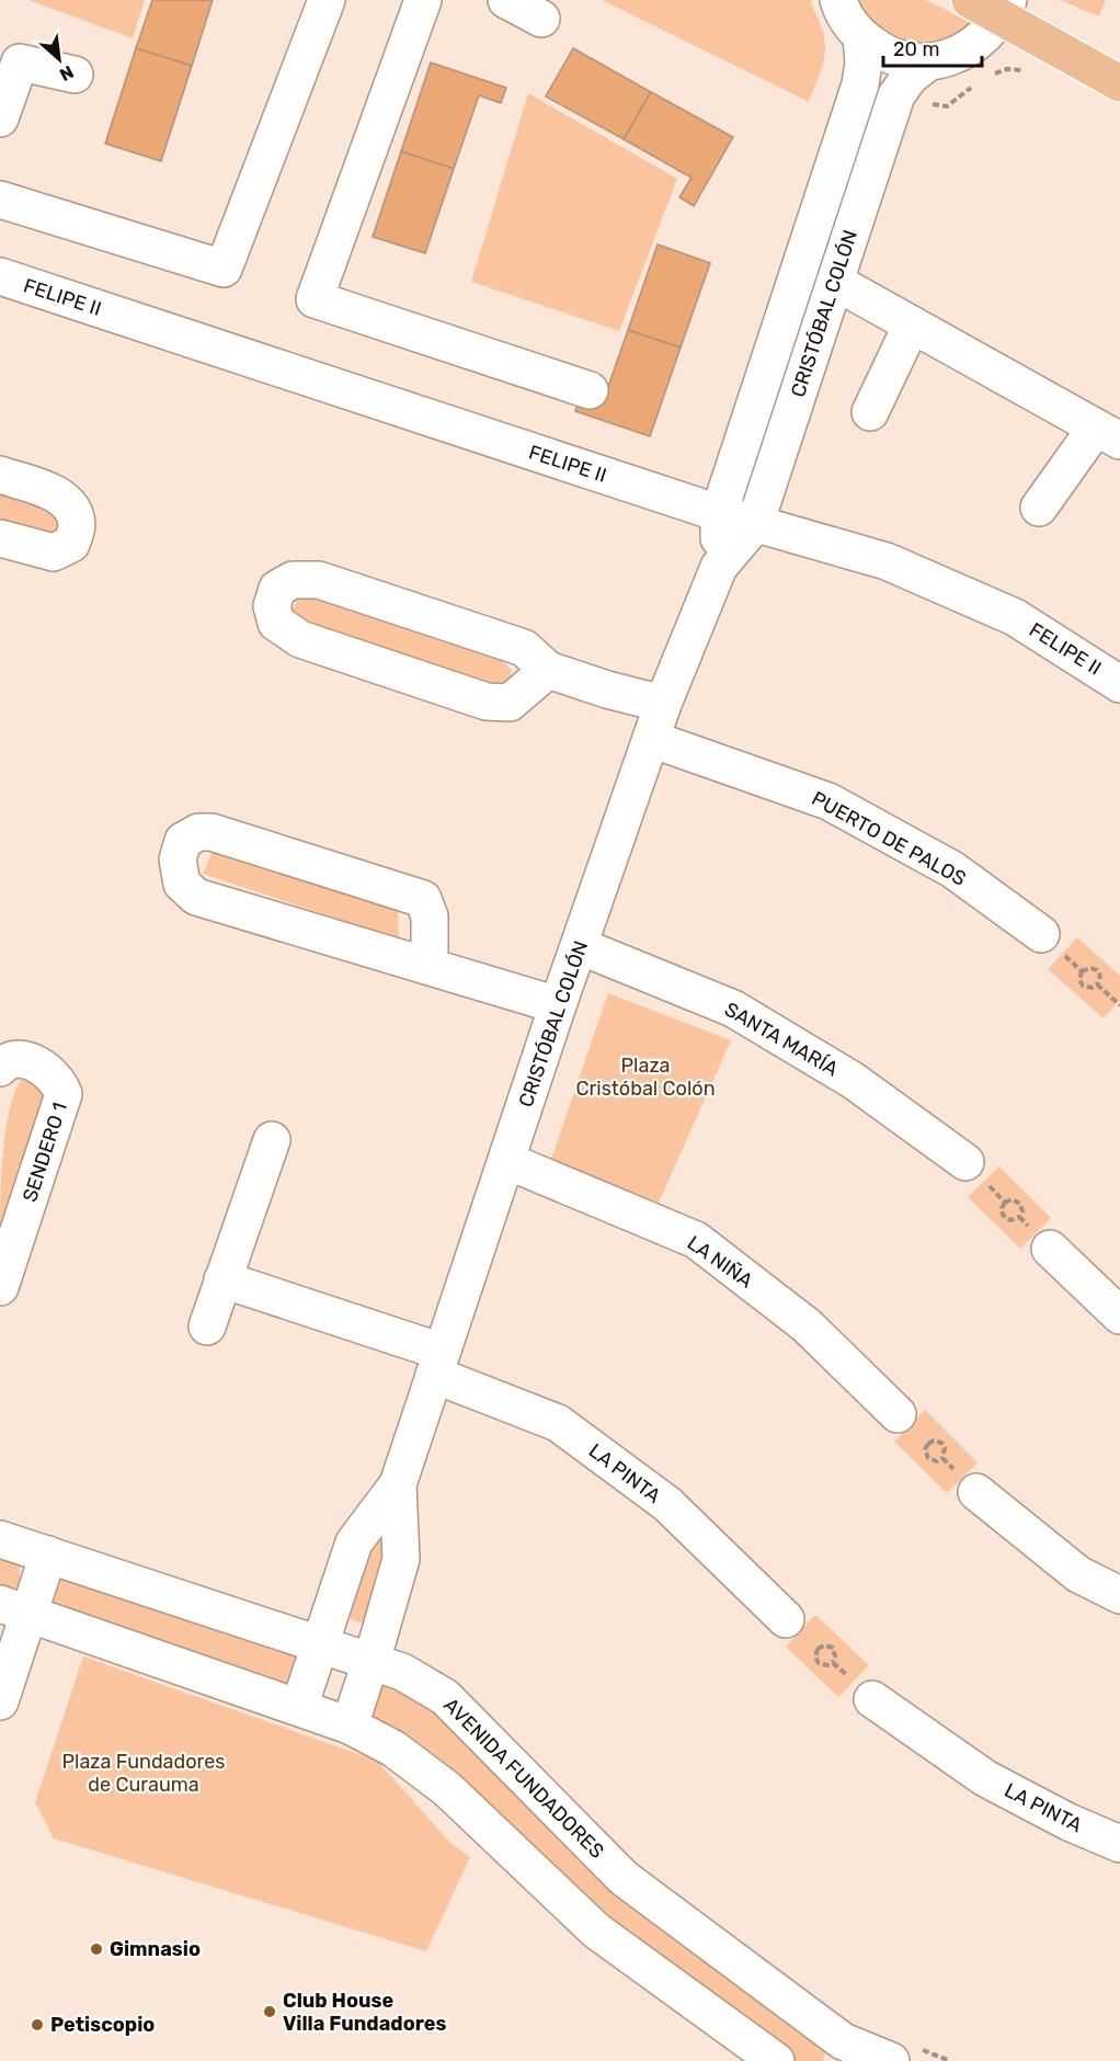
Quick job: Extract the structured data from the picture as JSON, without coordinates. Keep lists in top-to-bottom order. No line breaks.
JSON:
{"streets":{"street":["FELIPE II","CRISTÓBAL COLÓN","PUERTO DE PALOS","SANTA MARÍA","SENDERO 1","LA NIÑA","LA PINTA","AVENIDA FUNDADORES"]},"crossings":[["FELIPE II","CRISTÓBAL COLÓN"],["CRISTÓBAL COLÓN","PUERTO DE PALOS"],["CRISTÓBAL COLÓN","SANTA MARÍA"],["CRISTÓBAL COLÓN","LA NIÑA"],["CRISTÓBAL COLÓN","LA PINTA"],["CRISTÓBAL COLÓN","AVENIDA FUNDADORES"]],"parks":["Plaza Cristóbal Colón","Plaza Fundadores de Curauma"],"places":["Gimnasio","Club House Villa Fundadores","Petiscopio"],"scale_bar":"20 m","north":"bottom right"}
